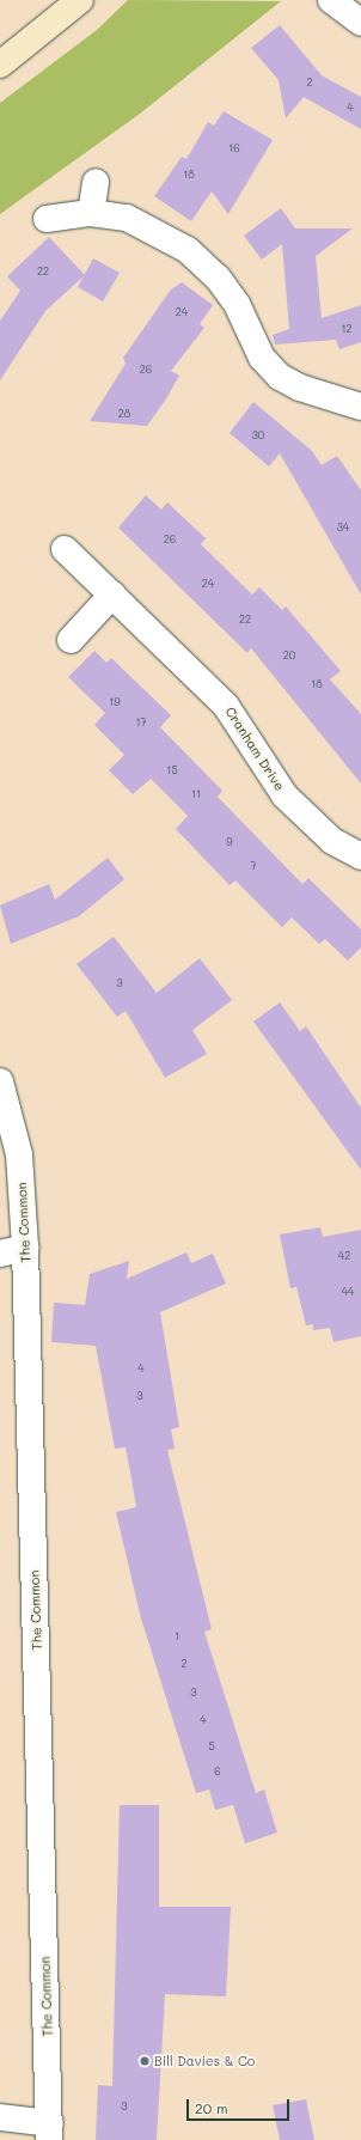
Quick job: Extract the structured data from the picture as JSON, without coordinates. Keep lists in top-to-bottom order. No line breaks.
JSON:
{"streets":{"street":["Cranham Drive","The Common"]},"places":["Bill Davies & Co"],"house_numbers":["2","4","16","18","22","24","12","26","28","30","34","26","24","22","20","18","19","17","15","11","9","7","3","42","44","4","3","1","2","3","4","5","6","3"],"scale_bar":"20 m"}
